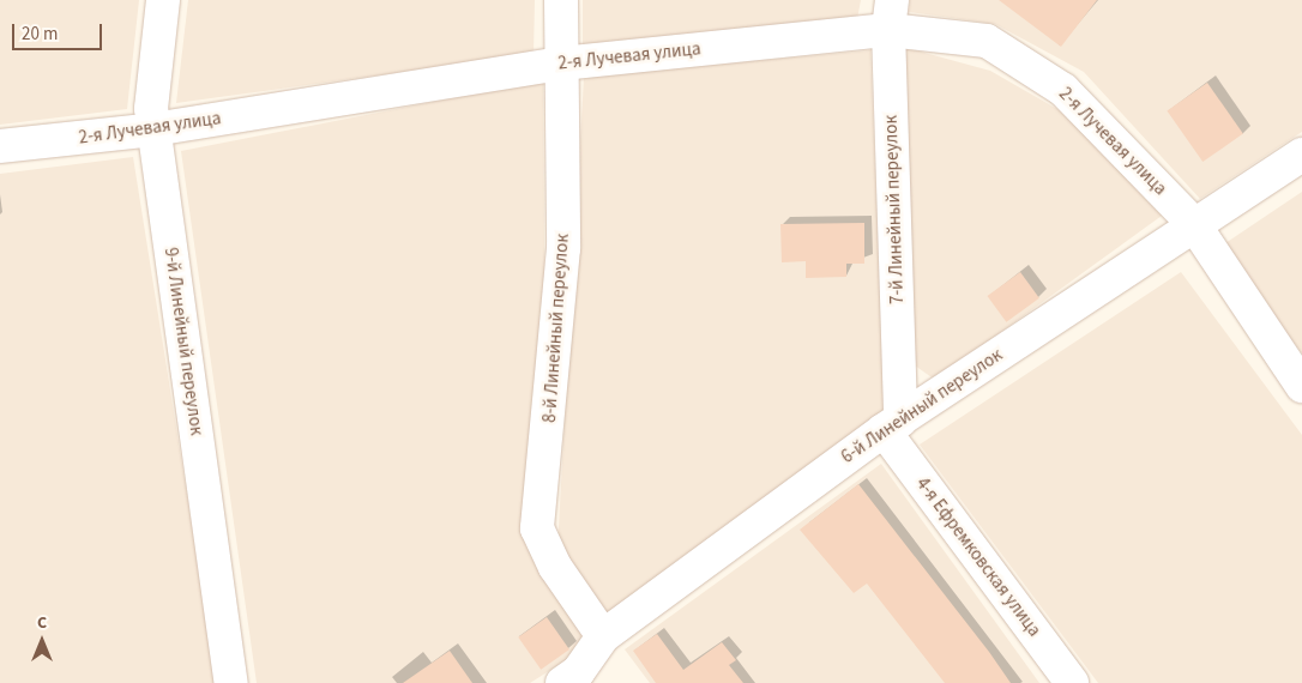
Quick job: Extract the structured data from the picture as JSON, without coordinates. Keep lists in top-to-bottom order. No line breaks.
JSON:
{"streets":{"street":["2-я Лучевая улица","7-й Линейный переулок","8-й Линейный переулок","9-й Линейный переулок","6-й Линейный переулок","4-я Ефремковская улица"]},"crossings":[["2-я Лучевая улица","7-й Линейный переулок"],["2-я Лучевая улица","8-й Линейный переулок"],["2-я Лучевая улица","9-й Линейный переулок"],["2-я Лучевая улица","6-й Линейный переулок"],["7-й Линейный переулок","6-й Линейный переулок"],["7-й Линейный переулок","4-я Ефремковская улица"],["8-й Линейный переулок","6-й Линейный переулок"],["6-й Линейный переулок","4-я Ефремковская улица"]],"scale_bar":"20 m","north":"top"}
